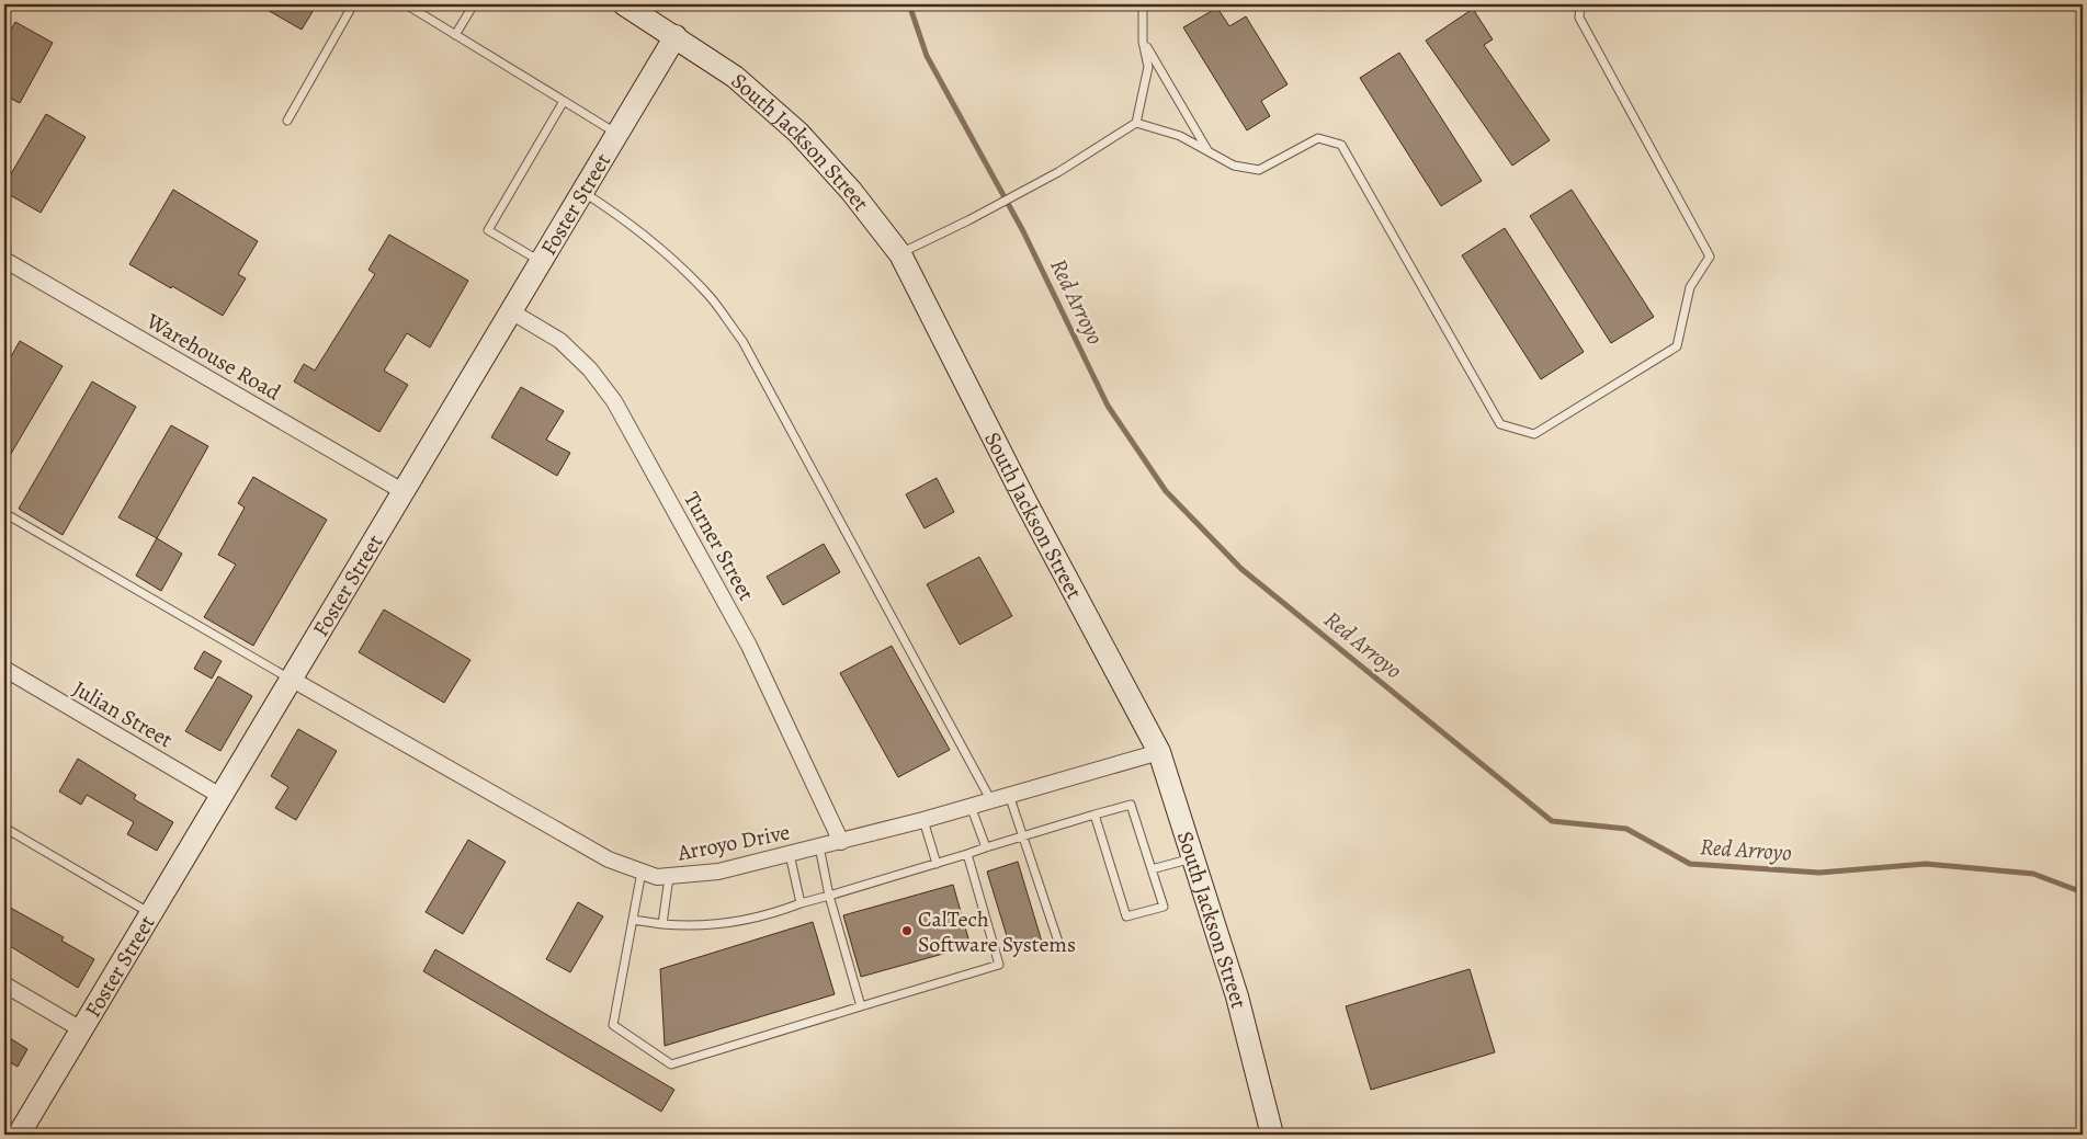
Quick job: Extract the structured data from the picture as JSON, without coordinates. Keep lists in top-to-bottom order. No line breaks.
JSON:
{"streets":{"main road":["South Jackson Street","Foster Street"],"street":["Warehouse Road","Turner Street","Julian Street","Arroyo Drive"]},"crossings":[["South Jackson Street","Foster Street"],["South Jackson Street","Arroyo Drive"],["Foster Street","Warehouse Road"],["Foster Street","Turner Street"],["Foster Street","Julian Street"],["Foster Street","Arroyo Drive"],["Turner Street","Arroyo Drive"]],"water":["Red Arroyo"],"places":["CalTech Software Systems"]}
